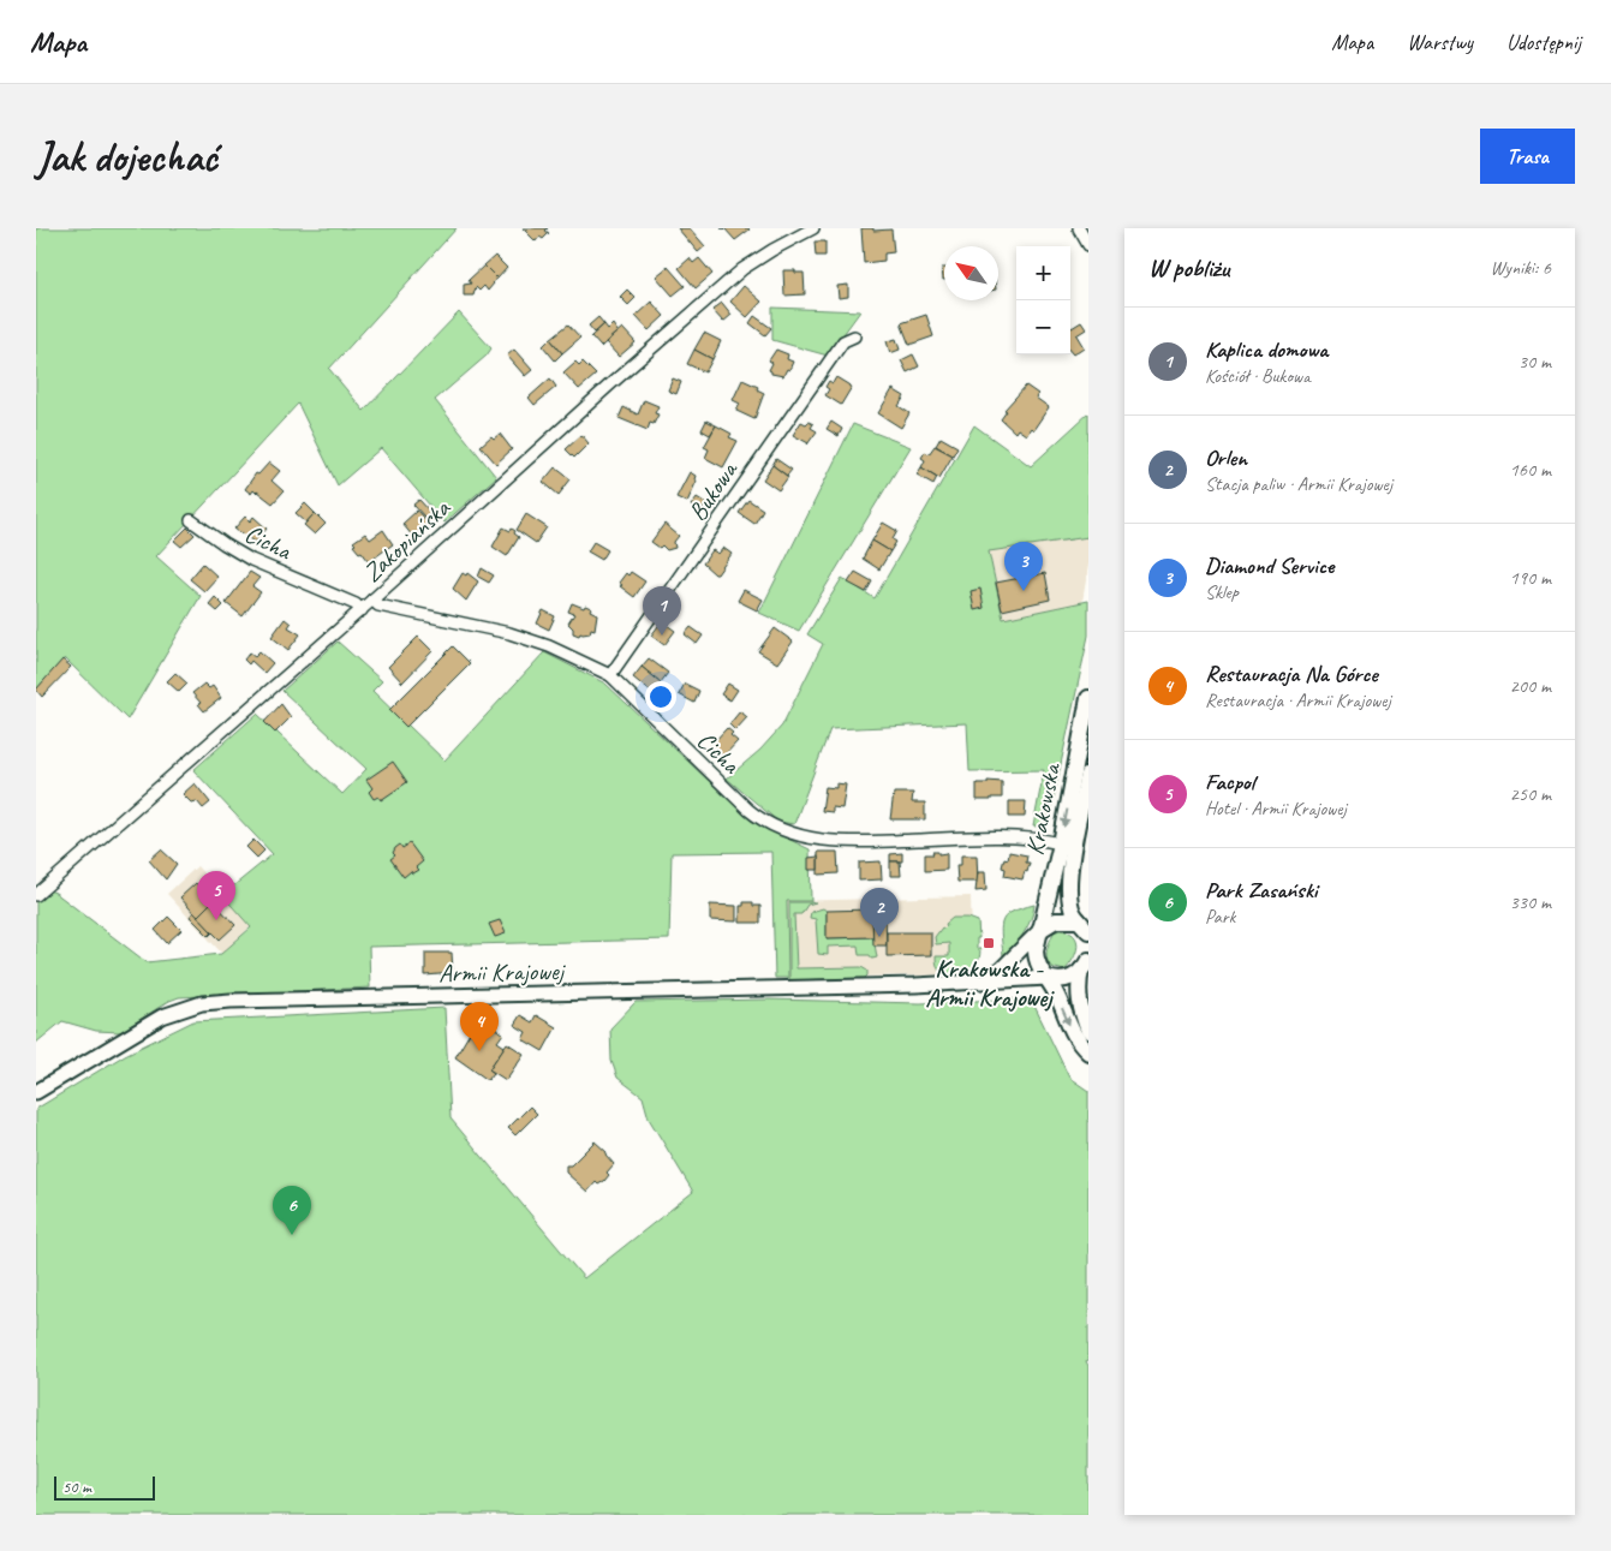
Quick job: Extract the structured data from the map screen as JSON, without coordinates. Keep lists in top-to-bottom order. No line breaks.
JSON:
{"streets":{"main road":["Krakowska"],"street":["Bukowa","Zakopiańska","Cicha","Armii Krajowej"]},"crossings":[["Bukowa","Cicha"],["Zakopiańska","Cicha"],["Cicha","Krakowska"],["Krakowska","Armii Krajowej"]],"places":{"transit":["Krakowska - Armii Krajowej"]},"scale_bar":"50 m","north":"top left","page":{"header":"Mapa","nav":["Mapa","Warstwy","Udostępnij"],"buttons":"Trasa","title":"Jak dojechać","heading":["W pobliżu","Wyniki: 6"],"map_buttons":["+","−"],"list":[{"mark":"1","name":"Kaplica domowa","note":"Kościół · Bukowa","value":"30 m"},{"mark":"2","name":"Orlen","note":"Stacja paliw · Armii Krajowej","value":"160 m"},{"mark":"3","name":"Diamond Service","note":"Sklep","value":"190 m"},{"mark":"4","name":"Restauracja Na Górce","note":"Restauracja · Armii Krajowej","value":"200 m"},{"mark":"5","name":"Facpol","note":"Hotel · Armii Krajowej","value":"250 m"},{"mark":"6","name":"Park Zasański","note":"Park","value":"330 m"}],"pins":["3","1","5","2","4","6"],"scale":"50 m"}}
